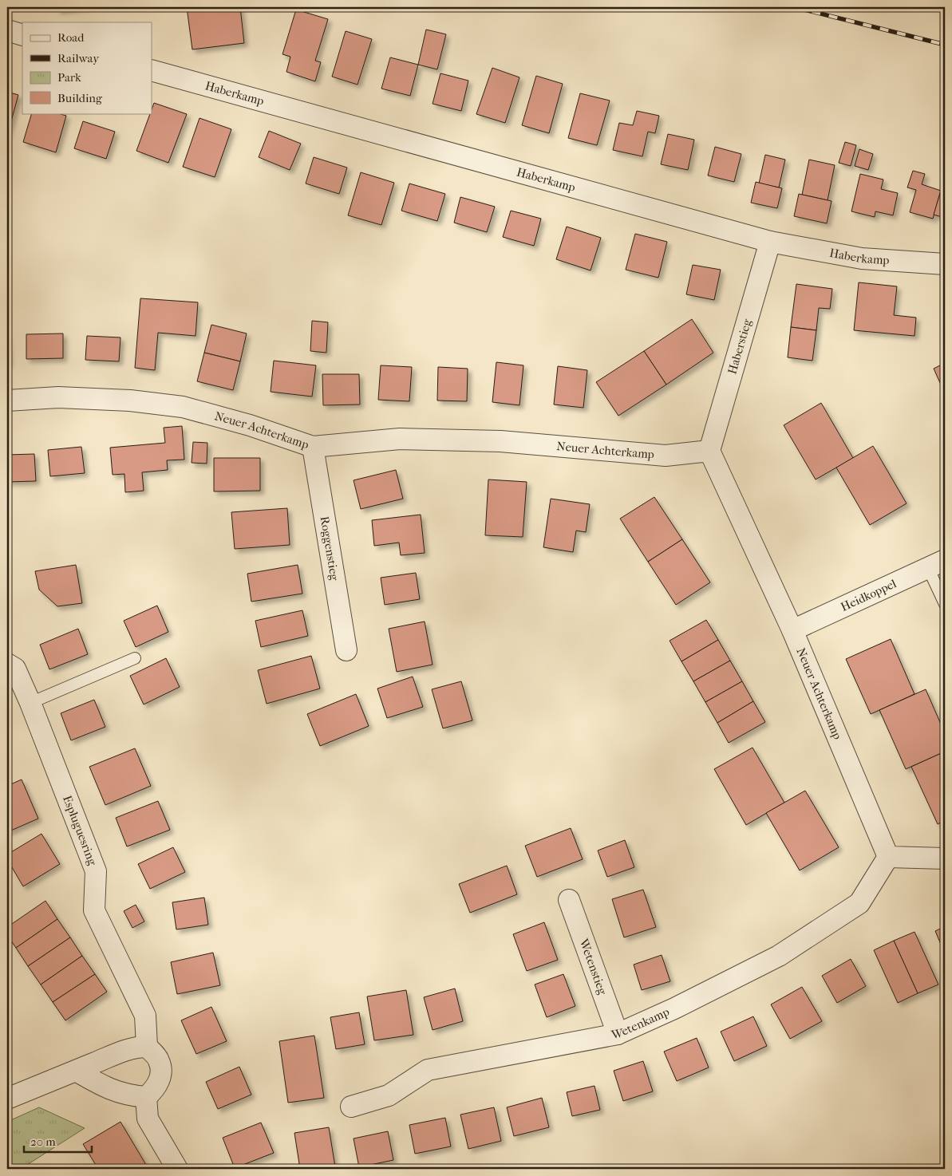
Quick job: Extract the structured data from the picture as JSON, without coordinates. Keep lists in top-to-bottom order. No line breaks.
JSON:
{"streets":{"street":["Haberkamp","Haberstieg","Neuer Achterkamp","Roggenstieg","Heidkoppel","Espluguesring","Wetenstieg","Wetenkamp"]},"crossings":[["Haberkamp","Haberstieg"],["Haberstieg","Neuer Achterkamp"],["Neuer Achterkamp","Roggenstieg"],["Neuer Achterkamp","Heidkoppel"],["Neuer Achterkamp","Wetenkamp"],["Wetenstieg","Wetenkamp"]],"legend":["Road","Railway","Park","Building"],"scale_bar":"20 m"}
